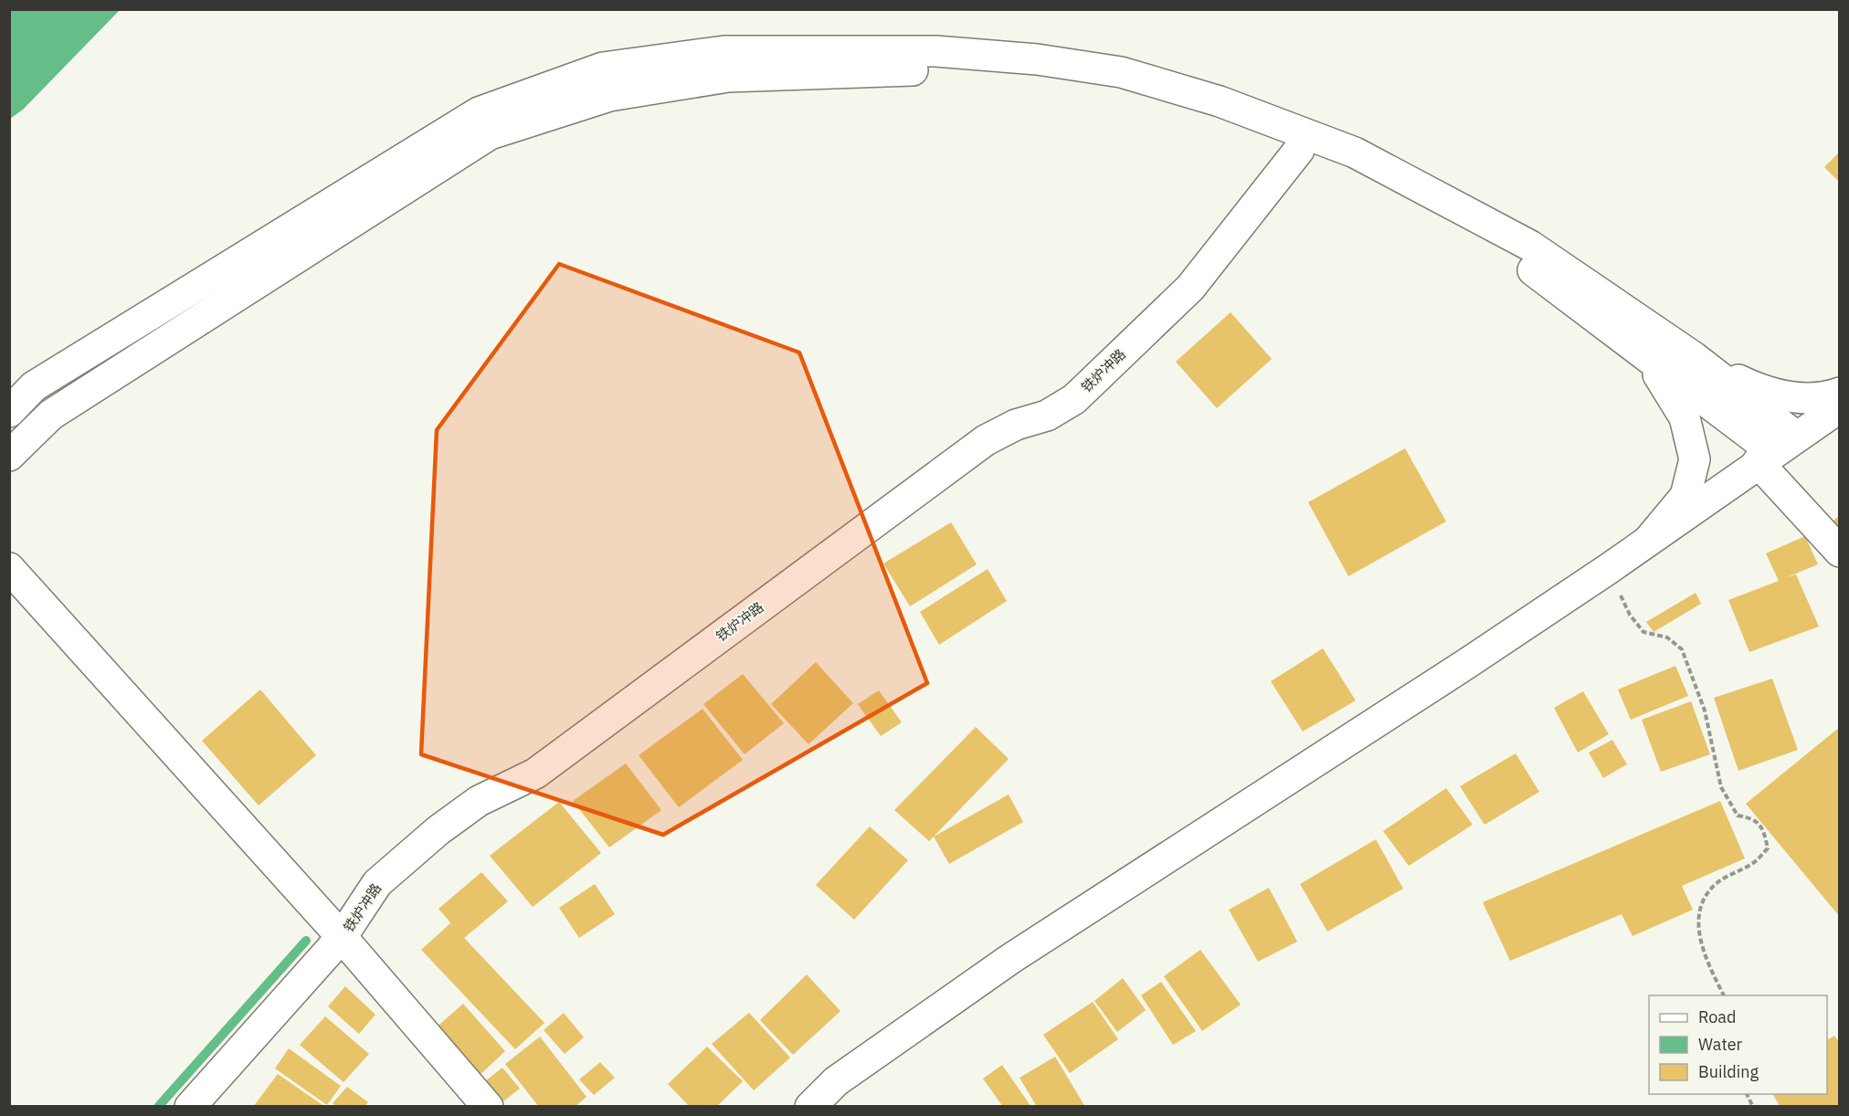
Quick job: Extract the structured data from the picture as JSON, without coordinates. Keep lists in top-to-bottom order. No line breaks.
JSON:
{"streets":{"main road":["铁炉冲路"]},"legend":["Road","Water","Building"]}
